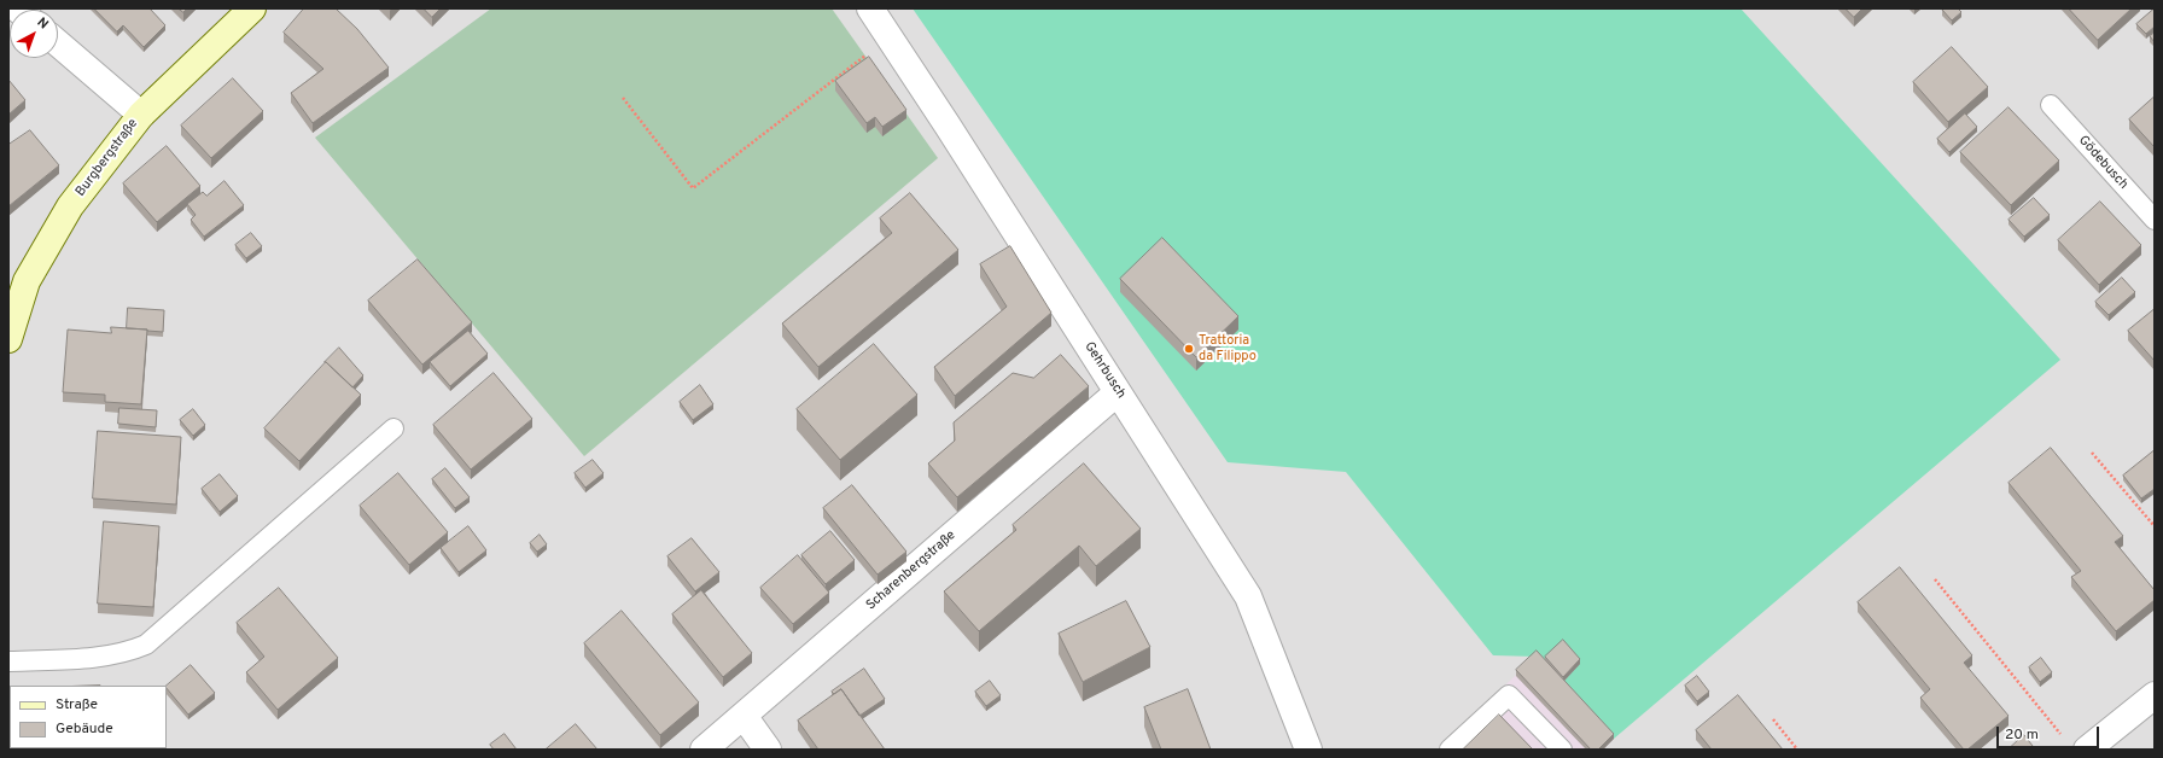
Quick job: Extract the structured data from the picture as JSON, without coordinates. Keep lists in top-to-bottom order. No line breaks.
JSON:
{"streets":{"street":["Burgbergstraße","Gehrbusch","Scharenbergstraße"],"lane":["Gödebusch"]},"crossings":[["Gehrbusch","Scharenbergstraße"]],"places":["Trattoria da Filippo"],"legend":["Straße","Gebäude"],"scale_bar":"20 m","north":"top right"}
